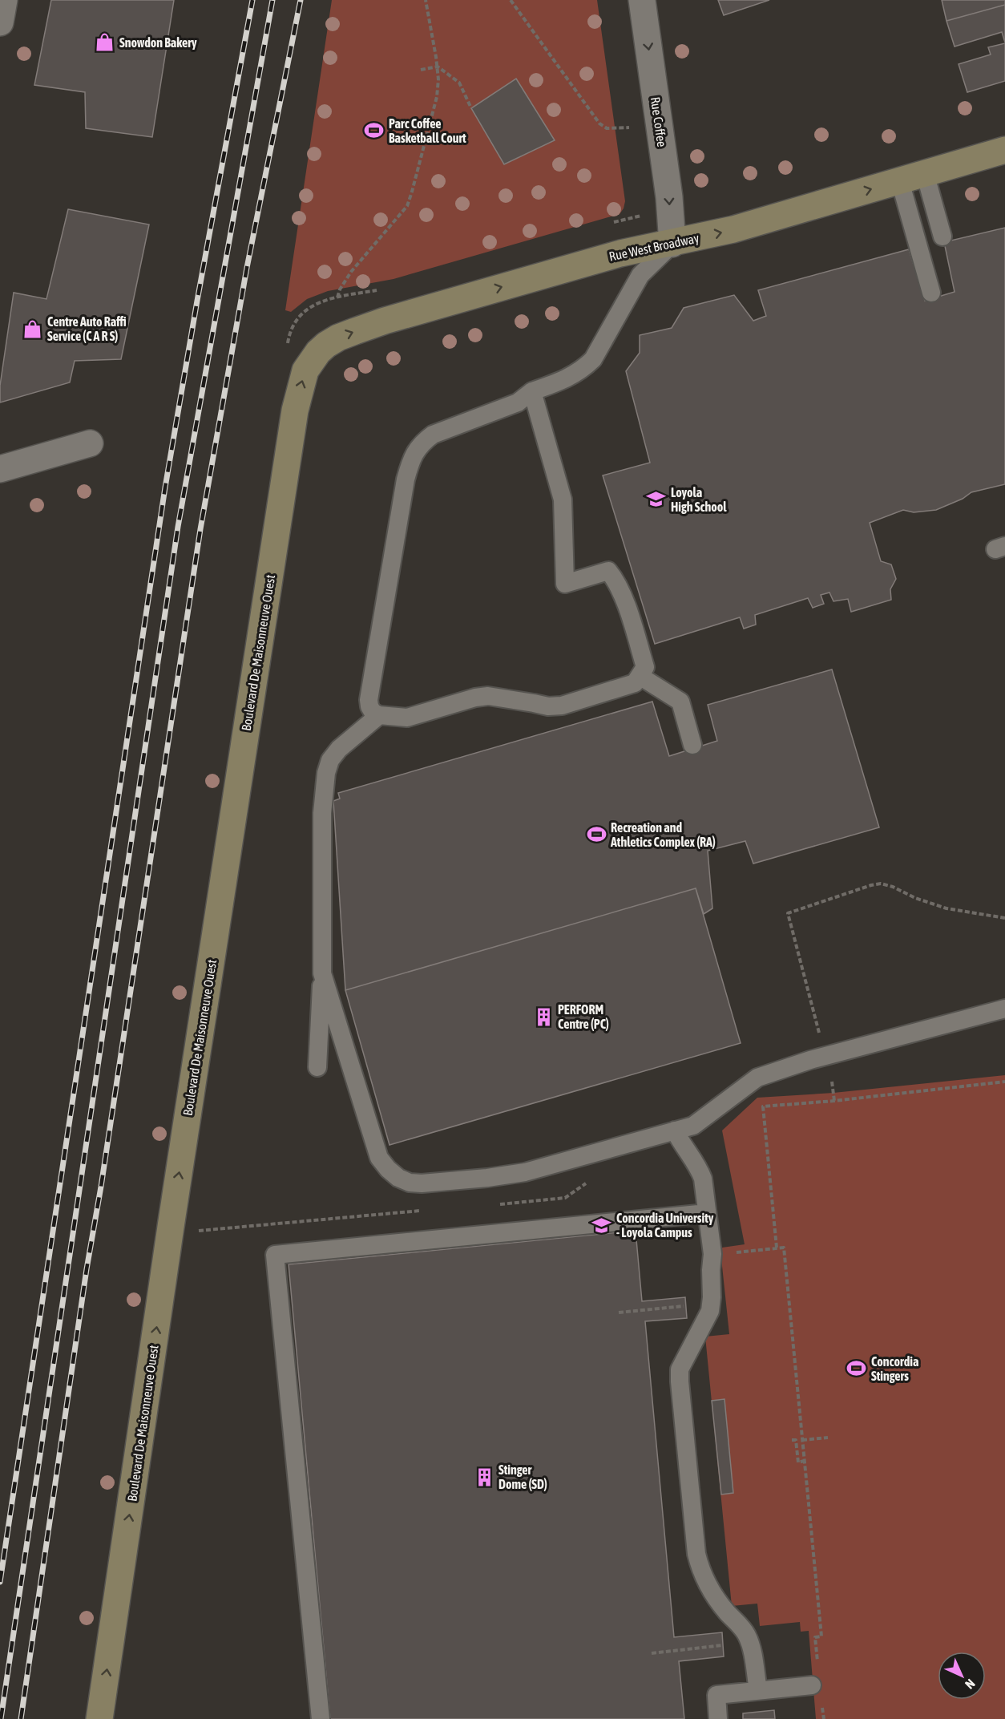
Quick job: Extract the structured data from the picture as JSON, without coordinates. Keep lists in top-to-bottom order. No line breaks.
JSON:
{"streets":{"street":["Rue Coffee","Rue West Broadway","Boulevard De Maisonneuve Ouest"]},"crossings":[["Rue Coffee","Rue West Broadway"],["Rue West Broadway","Boulevard De Maisonneuve Ouest"]],"one_way":["Rue Coffee","Rue West Broadway","Boulevard De Maisonneuve Ouest"],"places":{"shop":["Snowdon Bakery","Centre Auto Raffi Service (C A R S)"],"sports":["Parc Coffee Basketball Court","Recreation and Athletics Complex (RA)","Concordia Stingers"],"school or university":["Loyola High School","Concordia University - Loyola Campus"],"building":["PERFORM Centre (PC)","Stinger Dome (SD)"]},"north":"bottom right"}
